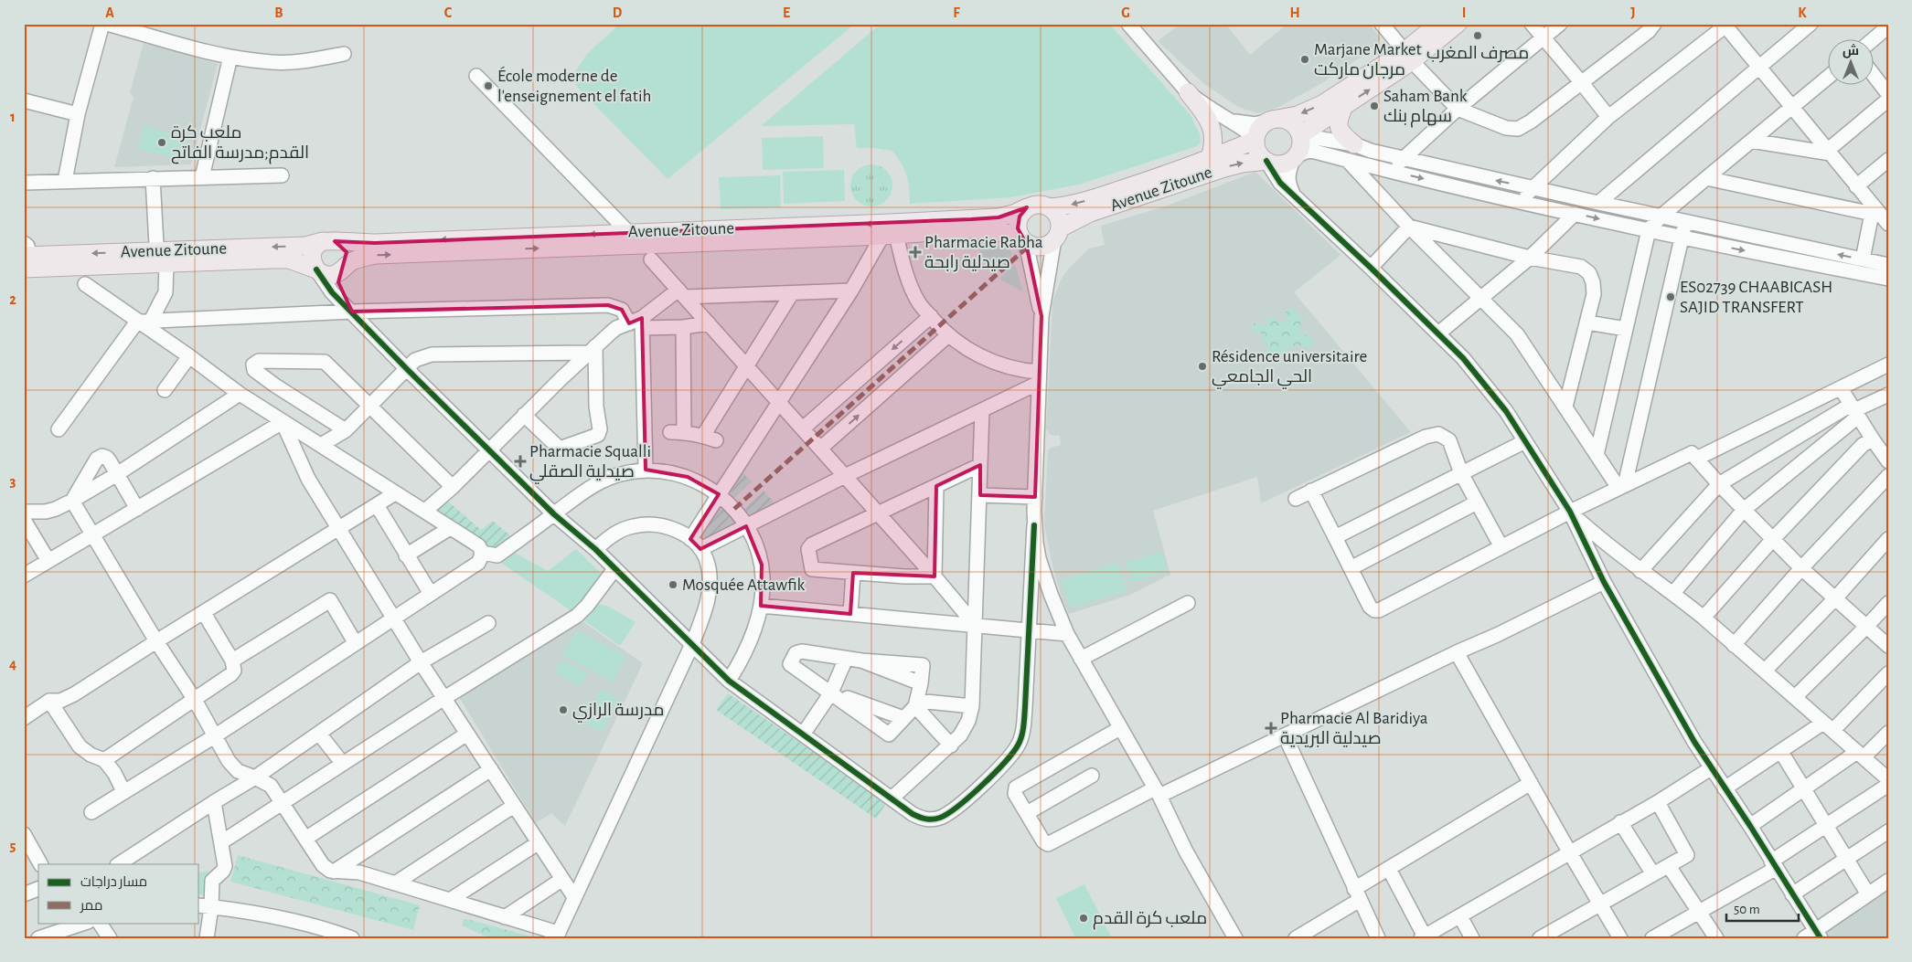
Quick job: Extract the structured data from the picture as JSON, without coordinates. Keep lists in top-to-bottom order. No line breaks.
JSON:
{"streets":{"main road":["Avenue Zitoune"]},"places":{"other":["مصرف المغرب","Marjane Market مرجان ماركت","École moderne de l'enseignement el fatih","Saham Bank سهام بنك","ملعب كرة القدم;مدرسة الفاتح","ES02739 CHAABICASH SAJID TRANSFERT","Résidence universitaire الحي الجامعي","Mosquée Attawfik","مدرسة الرازي","ملعب كرة القدم"],"health":["Pharmacie Rabha صيدلية رابحة","Pharmacie Squalli صيدلية الصقلي","Pharmacie Al Baridiya صيدلية البريدية"]},"legend":["مسار دراجات","ممر"],"scale_bar":"50 m","north":"top","grid":{"columns":["A","B","C","D","E","F","G","H","I","J","K"],"rows":["1","2","3","4","5"]}}
